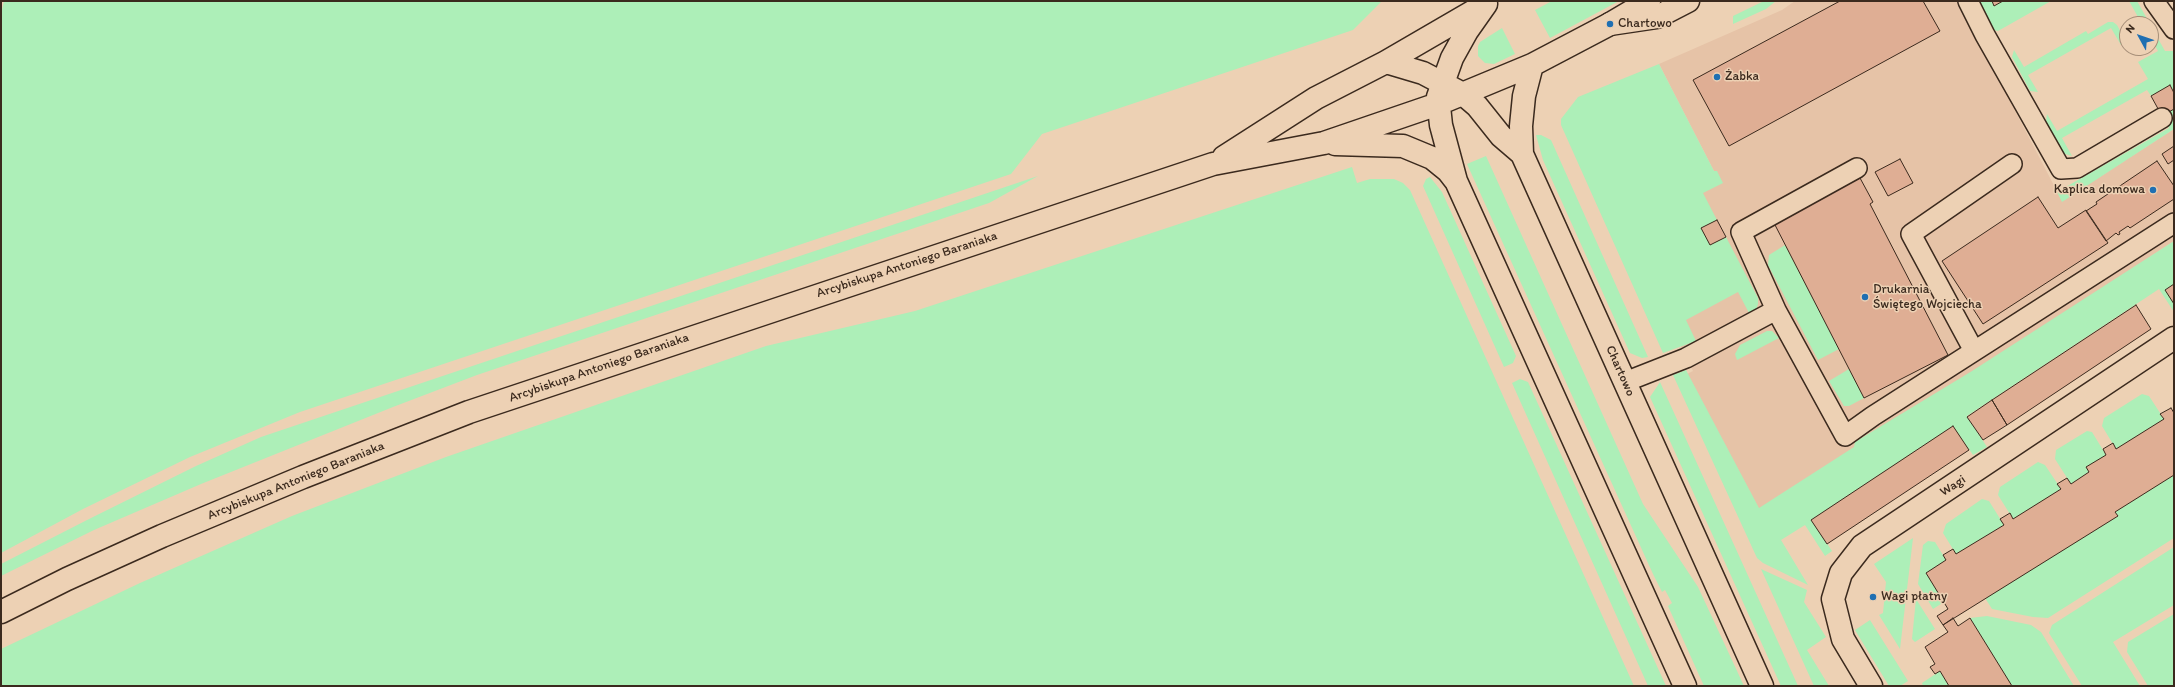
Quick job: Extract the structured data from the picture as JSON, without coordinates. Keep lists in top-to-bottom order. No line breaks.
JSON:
{"streets":{"street":["Arcybiskupa Antoniego Baraniaka","Chartowo","Wagi"]},"crossings":[["Arcybiskupa Antoniego Baraniaka","Chartowo"]],"places":["Chartowo","Żabka","Kaplica domowa","Drukarnia Świętego Wojciecha","Wagi płatny"],"north":"top left"}
